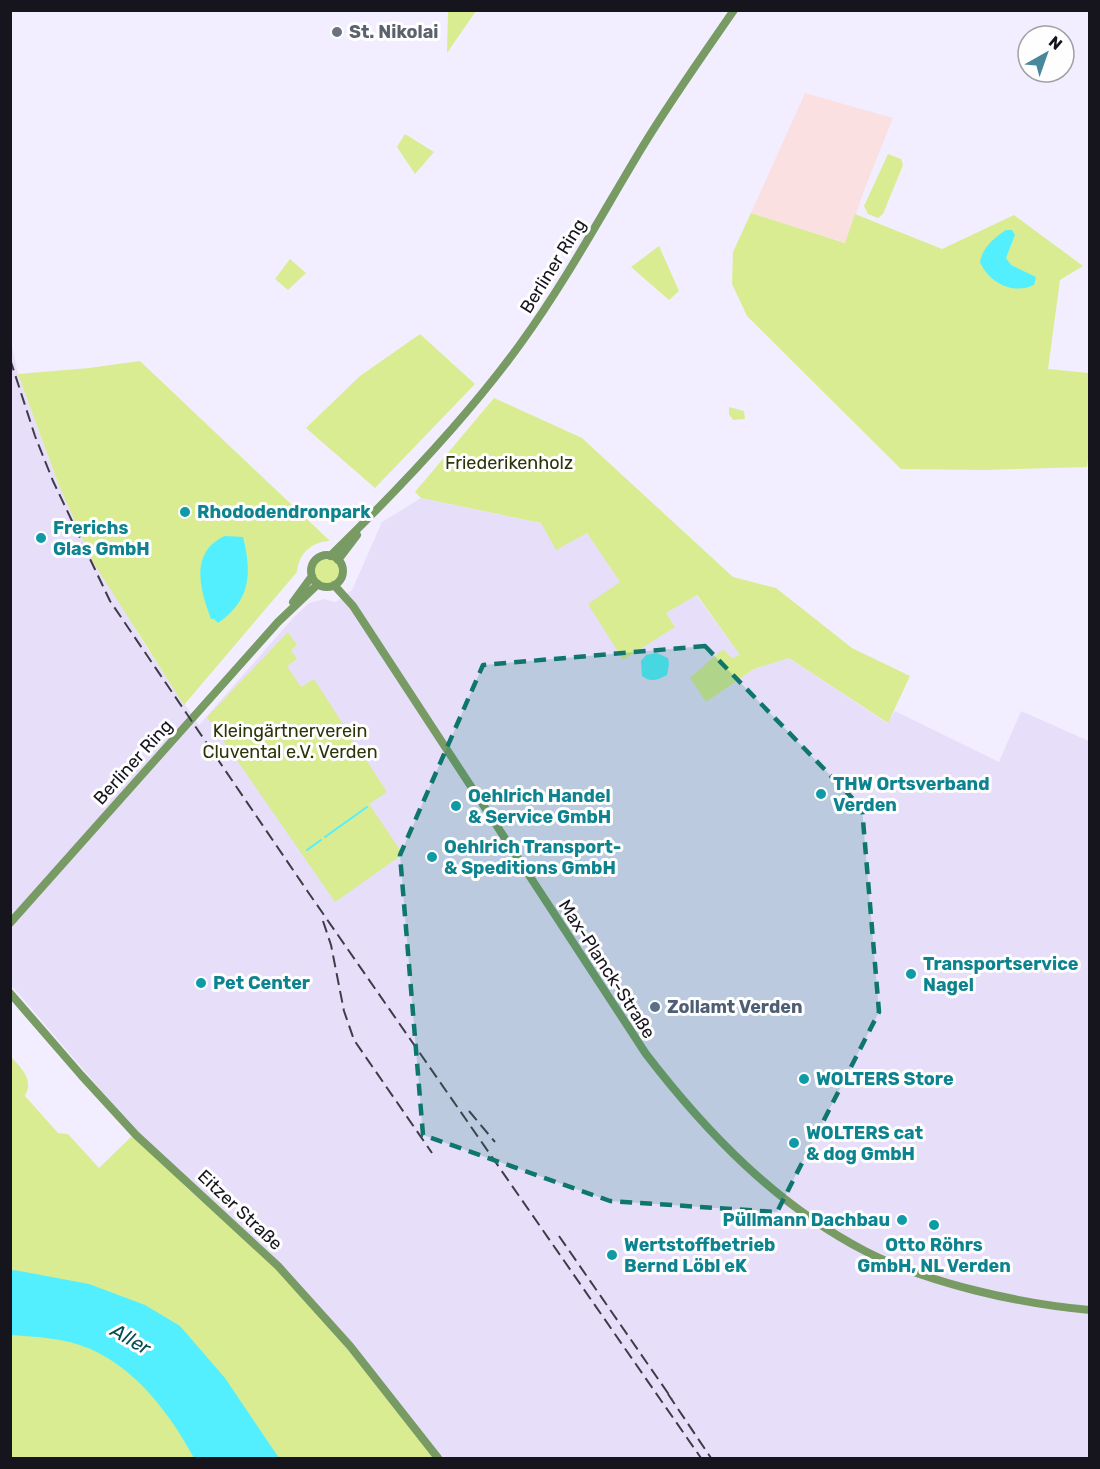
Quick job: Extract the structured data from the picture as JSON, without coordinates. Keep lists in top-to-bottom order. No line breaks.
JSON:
{"streets":{"street":["Berliner Ring","Max-Planck-Straße","Eitzer Straße"]},"crossings":[["Berliner Ring","Max-Planck-Straße"]],"water":["Aller"],"parks":["Friederikenholz","Kleingärtnerverein Cluvental e.V. Verden"],"places":["St. Nikolai","Rhododendronpark","Frerichs Glas GmbH","THW Ortsverband Verden","Oehlrich Handel & Service GmbH","Oehlrich Transport- & Speditions GmbH","Transportservice Nagel","Pet Center","Zollamt Verden","WOLTERS Store","WOLTERS cat & dog GmbH","Püllmann Dachbau","Otto Röhrs GmbH, NL Verden","Wertstoffbetrieb Bernd Löbl eK"],"north":"top right"}
